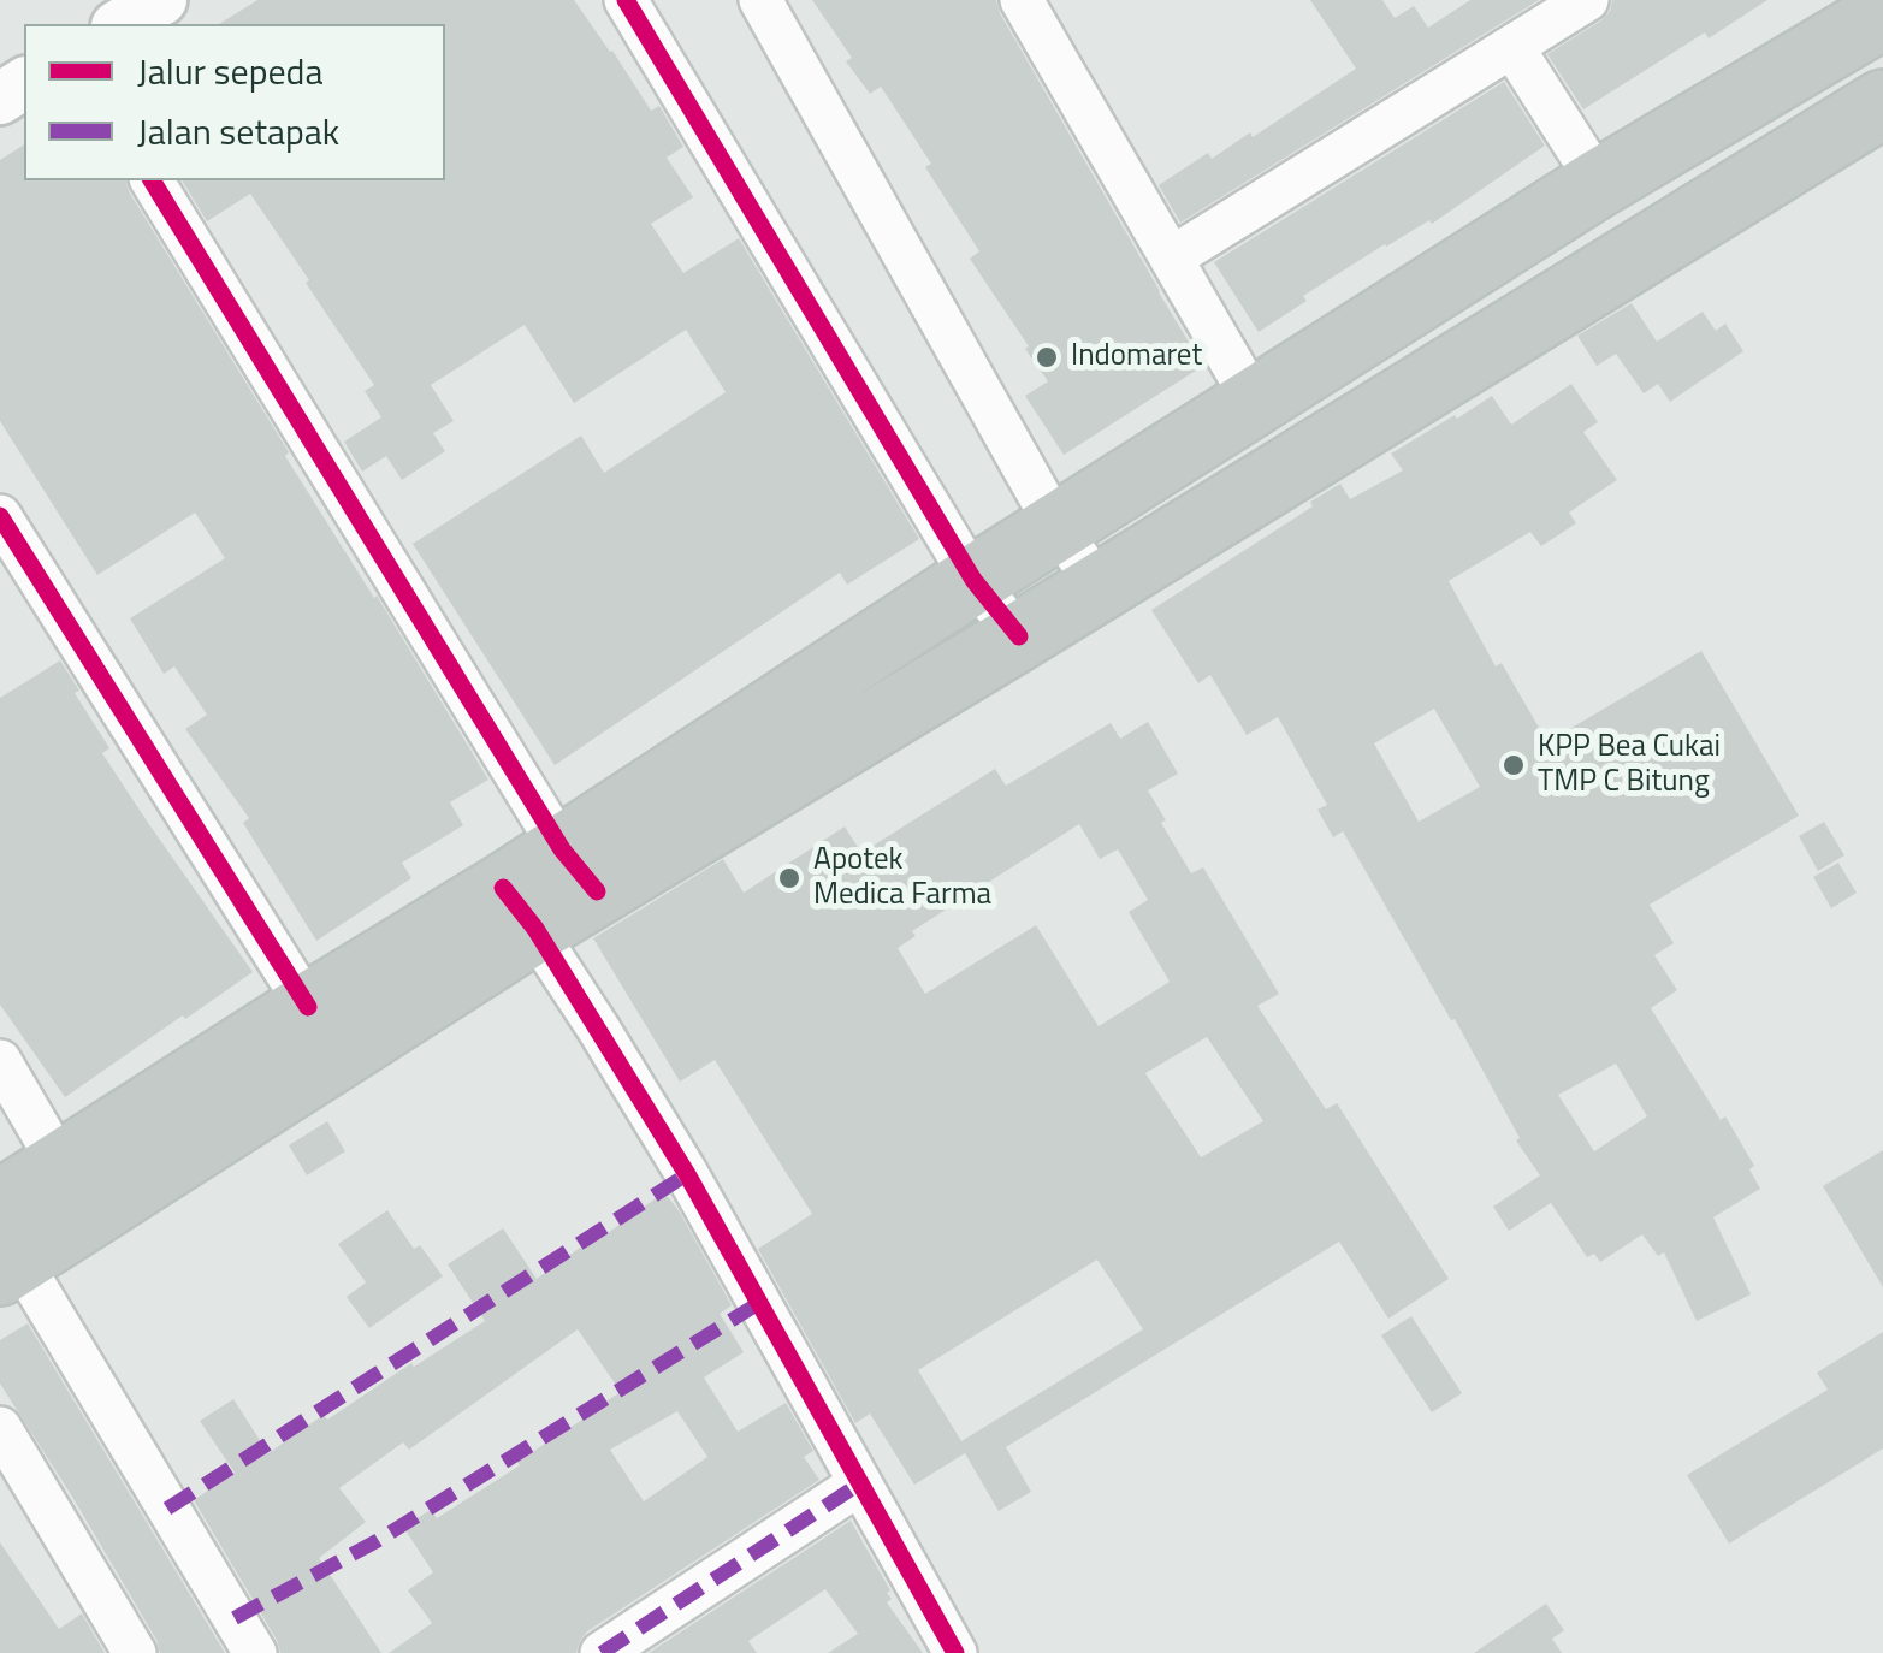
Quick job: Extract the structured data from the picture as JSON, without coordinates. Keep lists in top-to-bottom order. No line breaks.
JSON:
{"places":["Indomaret","KPP Bea Cukai TMP C Bitung","Apotek Medica Farma"],"legend":["Jalur sepeda","Jalan setapak"]}
